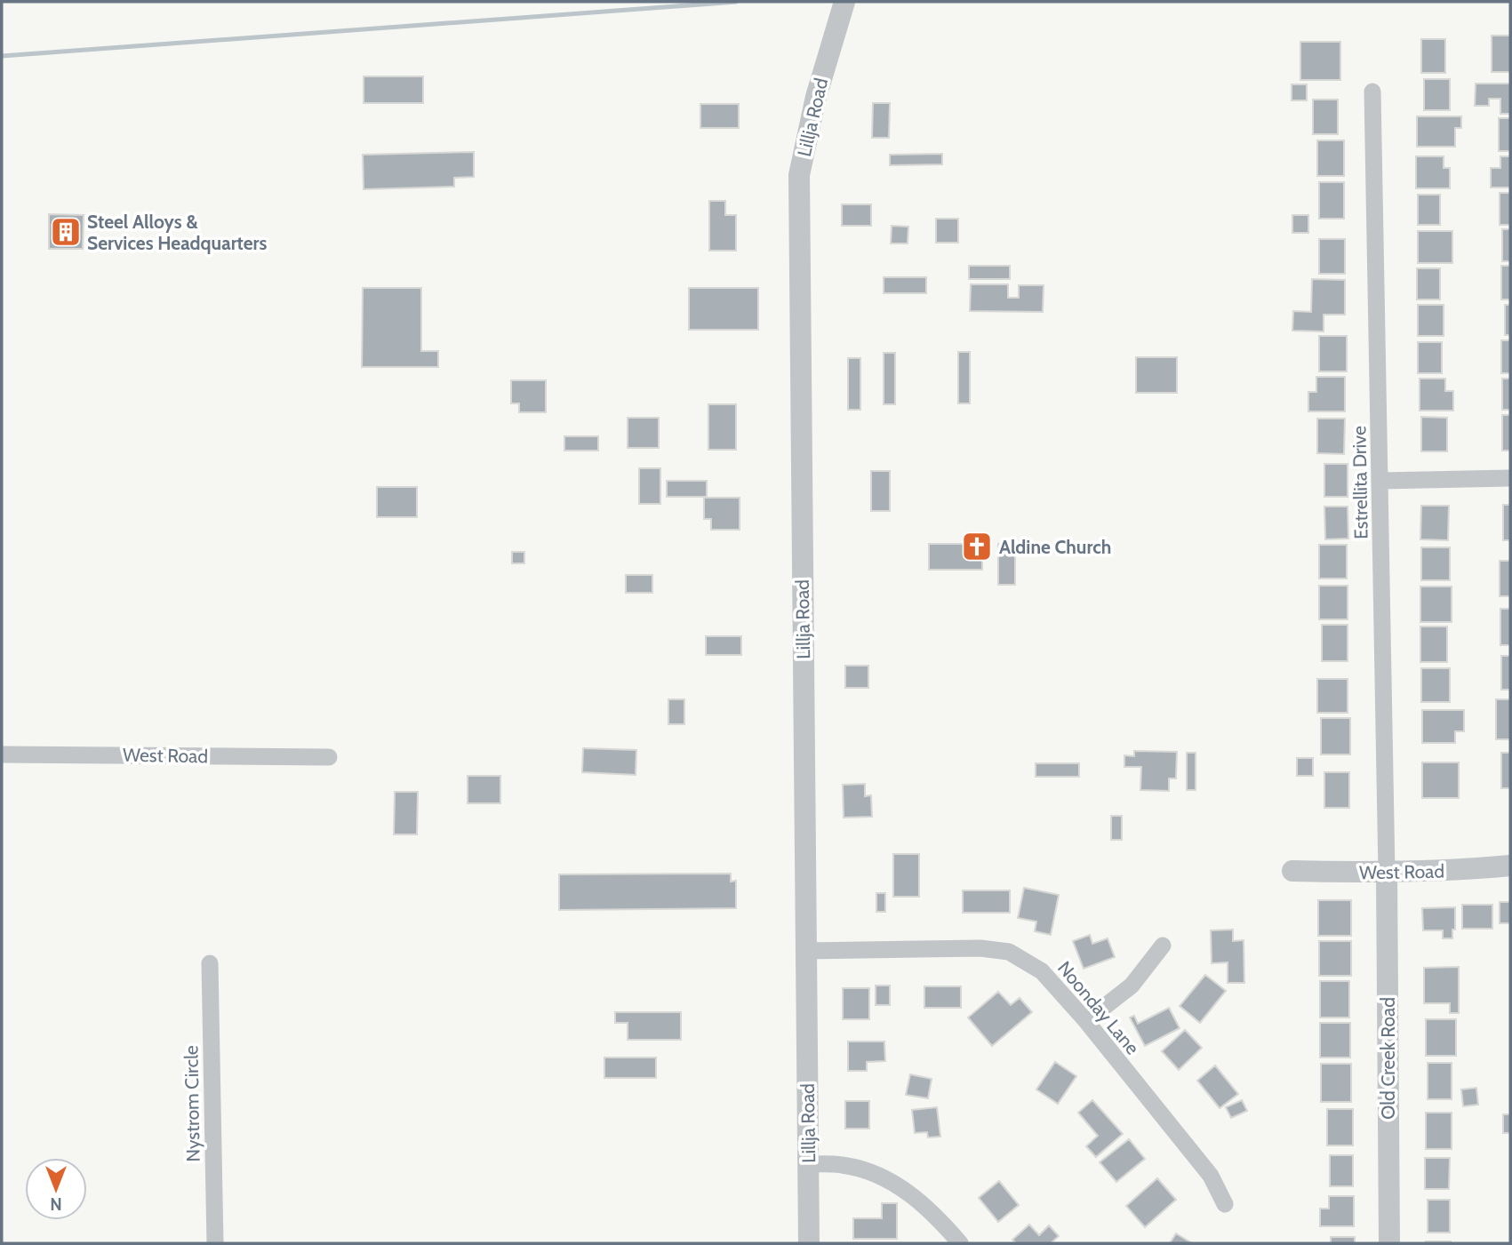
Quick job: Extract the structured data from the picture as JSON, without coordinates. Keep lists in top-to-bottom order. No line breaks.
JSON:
{"streets":{"street":["Lillja Road","Estrellita Drive","West Road","Noonday Lane","Old Creek Road","Nystrom Circle"]},"crossings":[["Lillja Road","Noonday Lane"],["Estrellita Drive","West Road"],["Estrellita Drive","Old Creek Road"],["West Road","Old Creek Road"]],"places":{"building":["Steel Alloys & Services Headquarters"],"church":["Aldine Church"]},"north":"bottom"}
